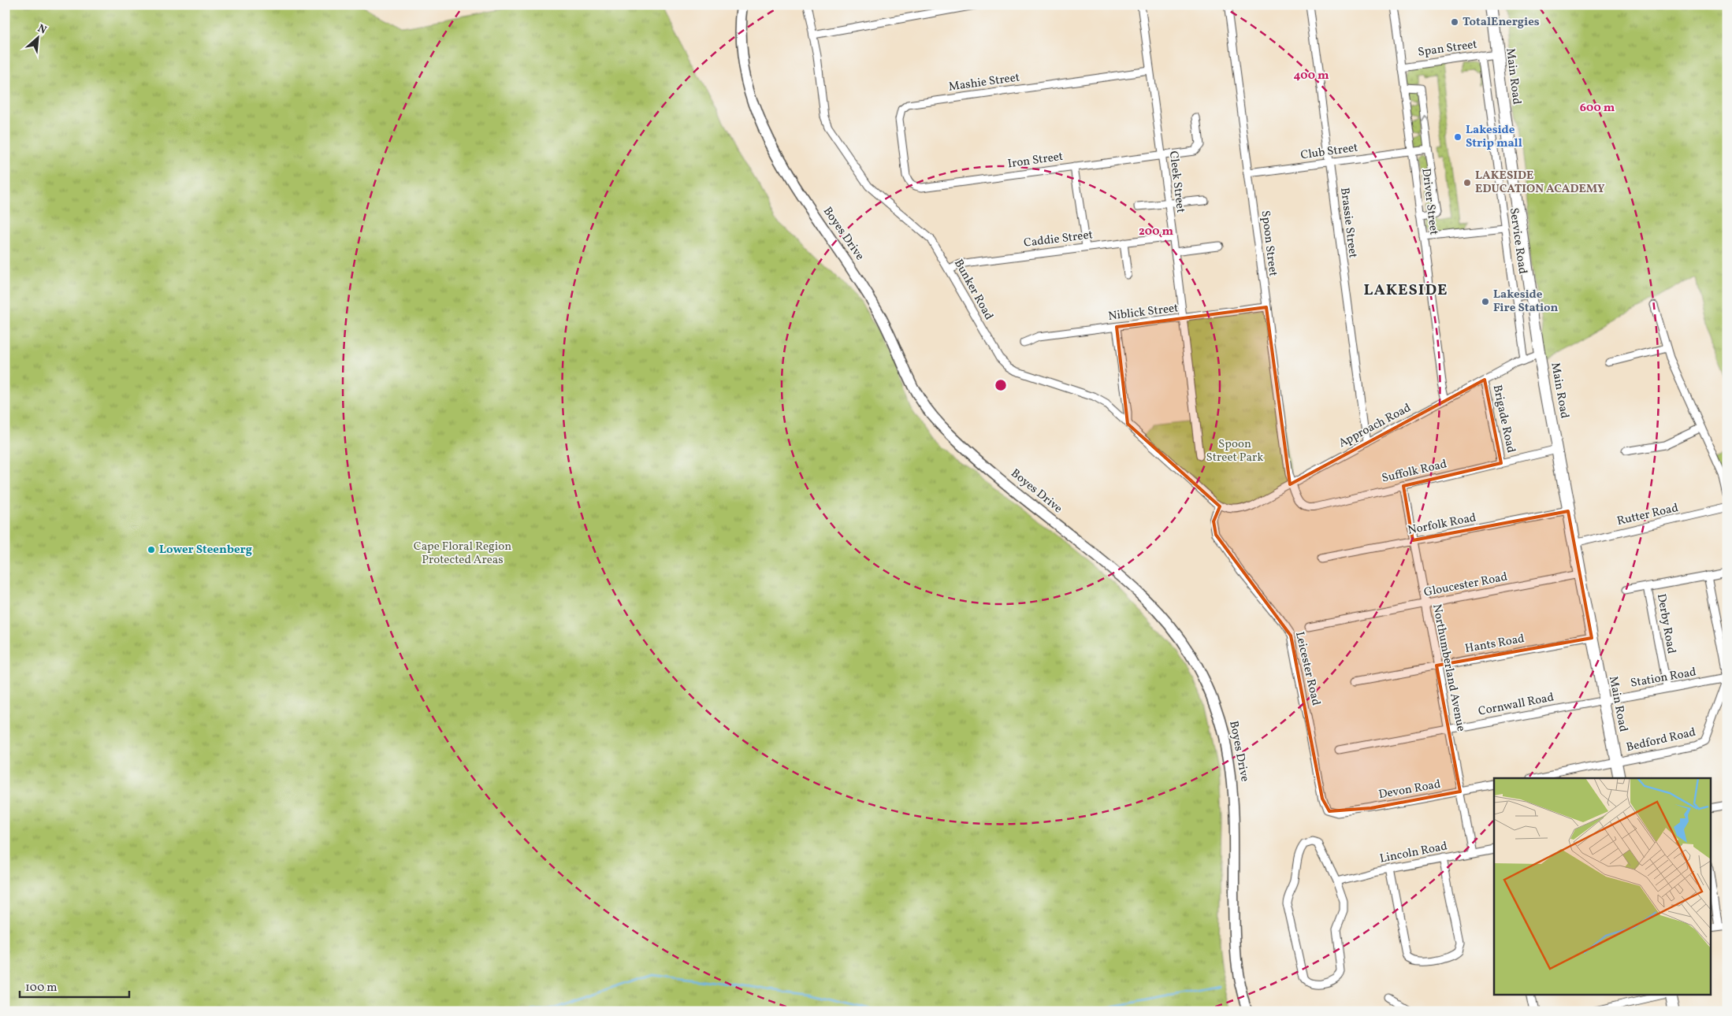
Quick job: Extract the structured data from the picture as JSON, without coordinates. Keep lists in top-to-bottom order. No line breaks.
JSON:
{"streets":{"main road":["Main Road","Boyes Drive"],"street":["Span Street","Mashie Street","Club Street","Iron Street","Cleek Street","Driver Street","Brassie Street","Caddie Street","Service Road","Spoon Street","Bunker Road","Niblick Street","Brigade Road","Approach Road","Suffolk Road","Rutter Road","Norfolk Road","Gloucester Road","Derby Road","Hants Road","Northumberland Avenue","Leicester Road","Station Road","Cornwall Road","Bedford Road","Devon Road","Lincoln Road"]},"crossings":[["Span Street","Main Road"],["Span Street","Driver Street"],["Span Street","Service Road"],["Main Road","Approach Road"],["Main Road","Suffolk Road"],["Main Road","Rutter Road"],["Main Road","Norfolk Road"],["Main Road","Gloucester Road"],["Main Road","Hants Road"],["Main Road","Station Road"],["Main Road","Cornwall Road"],["Main Road","Bedford Road"],["Mashie Street","Iron Street"],["Mashie Street","Cleek Street"],["Club Street","Driver Street"],["Club Street","Brassie Street"],["Club Street","Spoon Street"],["Iron Street","Cleek Street"],["Cleek Street","Caddie Street"],["Cleek Street","Niblick Street"],["Driver Street","Approach Road"],["Brassie Street","Approach Road"],["Caddie Street","Bunker Road"],["Service Road","Approach Road"],["Spoon Street","Niblick Street"],["Spoon Street","Approach Road"],["Spoon Street","Suffolk Road"],["Bunker Road","Approach Road"],["Bunker Road","Leicester Road"],["Brigade Road","Approach Road"],["Brigade Road","Suffolk Road"],["Approach Road","Suffolk Road"],["Approach Road","Leicester Road"],["Suffolk Road","Northumberland Avenue"],["Norfolk Road","Northumberland Avenue"],["Gloucester Road","Northumberland Avenue"],["Derby Road","Station Road"],["Hants Road","Northumberland Avenue"],["Northumberland Avenue","Cornwall Road"],["Northumberland Avenue","Devon Road"],["Northumberland Avenue","Lincoln Road"],["Leicester Road","Devon Road"],["Station Road","Cornwall Road"],["Station Road","Bedford Road"]],"districts":["LAKESIDE"],"parks":["Spoon Street Park","Cape Floral Region Protected Areas"],"places":["TotalEnergies","Lakeside Strip mall","LAKESIDE EDUCATION ACADEMY","Lakeside Fire Station","Lower Steenberg"],"scale_bar":"100 m","north":"top right","rings":["400 m","600 m","200 m"]}
